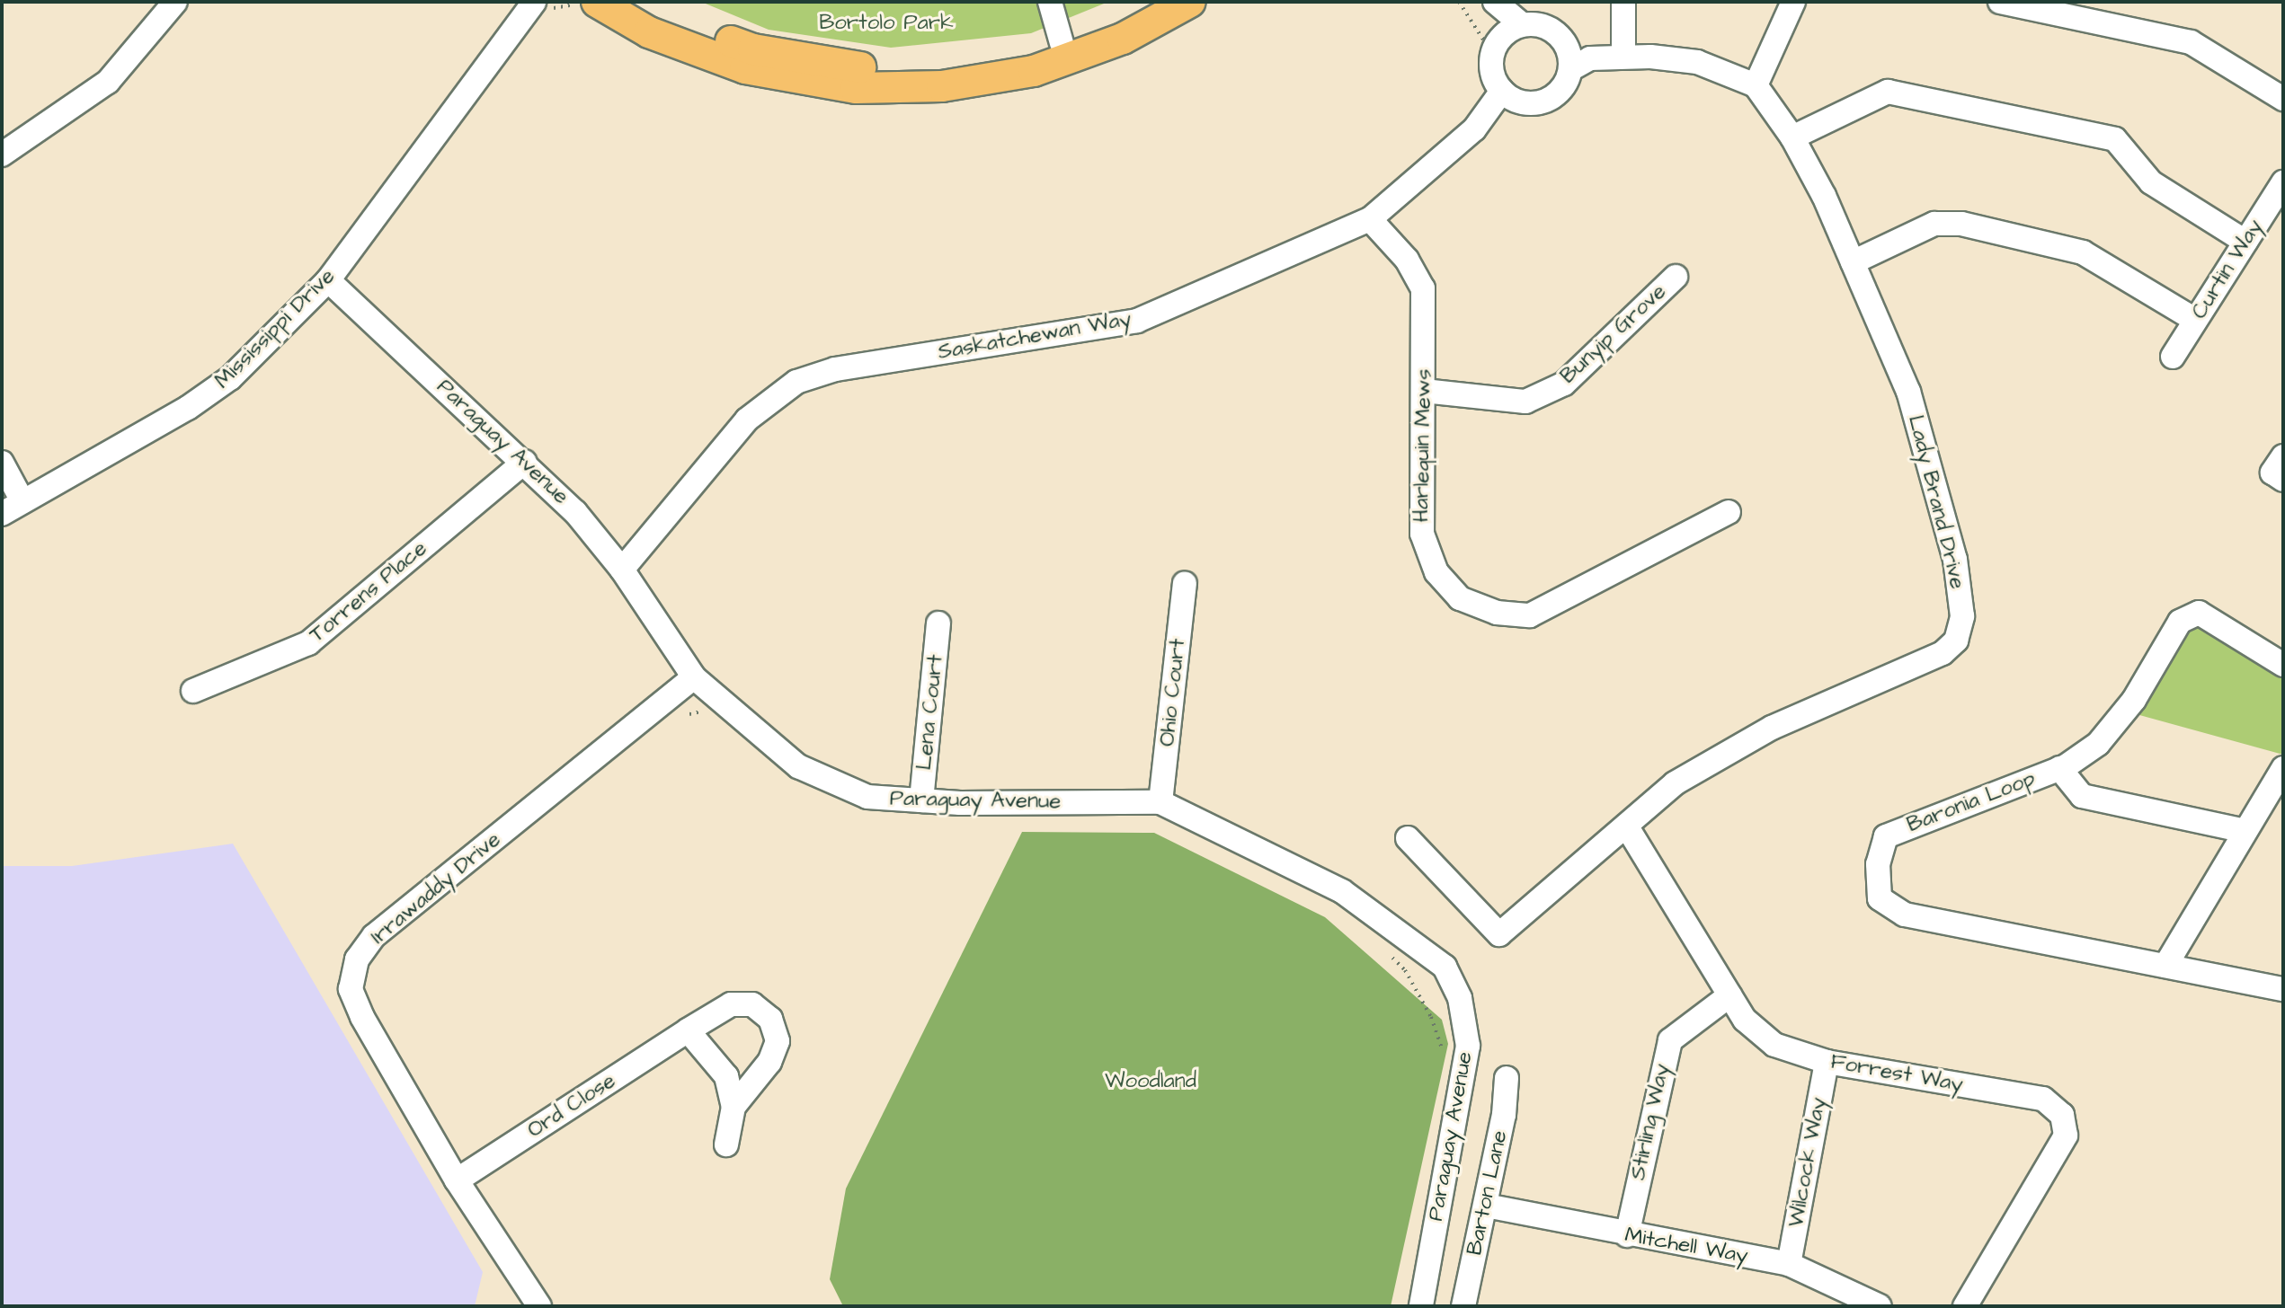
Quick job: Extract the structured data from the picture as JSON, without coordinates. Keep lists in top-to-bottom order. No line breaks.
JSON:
{"streets":{"street":["Curtin Way","Mississippi Drive","Bunyip Grove","Saskatchewan Way","Paraguay Avenue","Harlequin Mews","Lady Brand Drive","Torrens Place","Ohio Court","Lena Court","Baronia Loop","Irrawaddy Drive","Forrest Way","Ord Close","Stirling Way","Wilcock Way","Barton Lane","Mitchell Way"]},"crossings":[["Mississippi Drive","Paraguay Avenue"],["Bunyip Grove","Harlequin Mews"],["Saskatchewan Way","Paraguay Avenue"],["Saskatchewan Way","Harlequin Mews"],["Paraguay Avenue","Torrens Place"],["Paraguay Avenue","Ohio Court"],["Paraguay Avenue","Lena Court"],["Paraguay Avenue","Irrawaddy Drive"],["Lady Brand Drive","Forrest Way"],["Irrawaddy Drive","Ord Close"],["Forrest Way","Stirling Way"],["Forrest Way","Wilcock Way"],["Stirling Way","Mitchell Way"],["Wilcock Way","Mitchell Way"],["Barton Lane","Mitchell Way"]],"parks":["Bortolo Park","Woodland"]}
